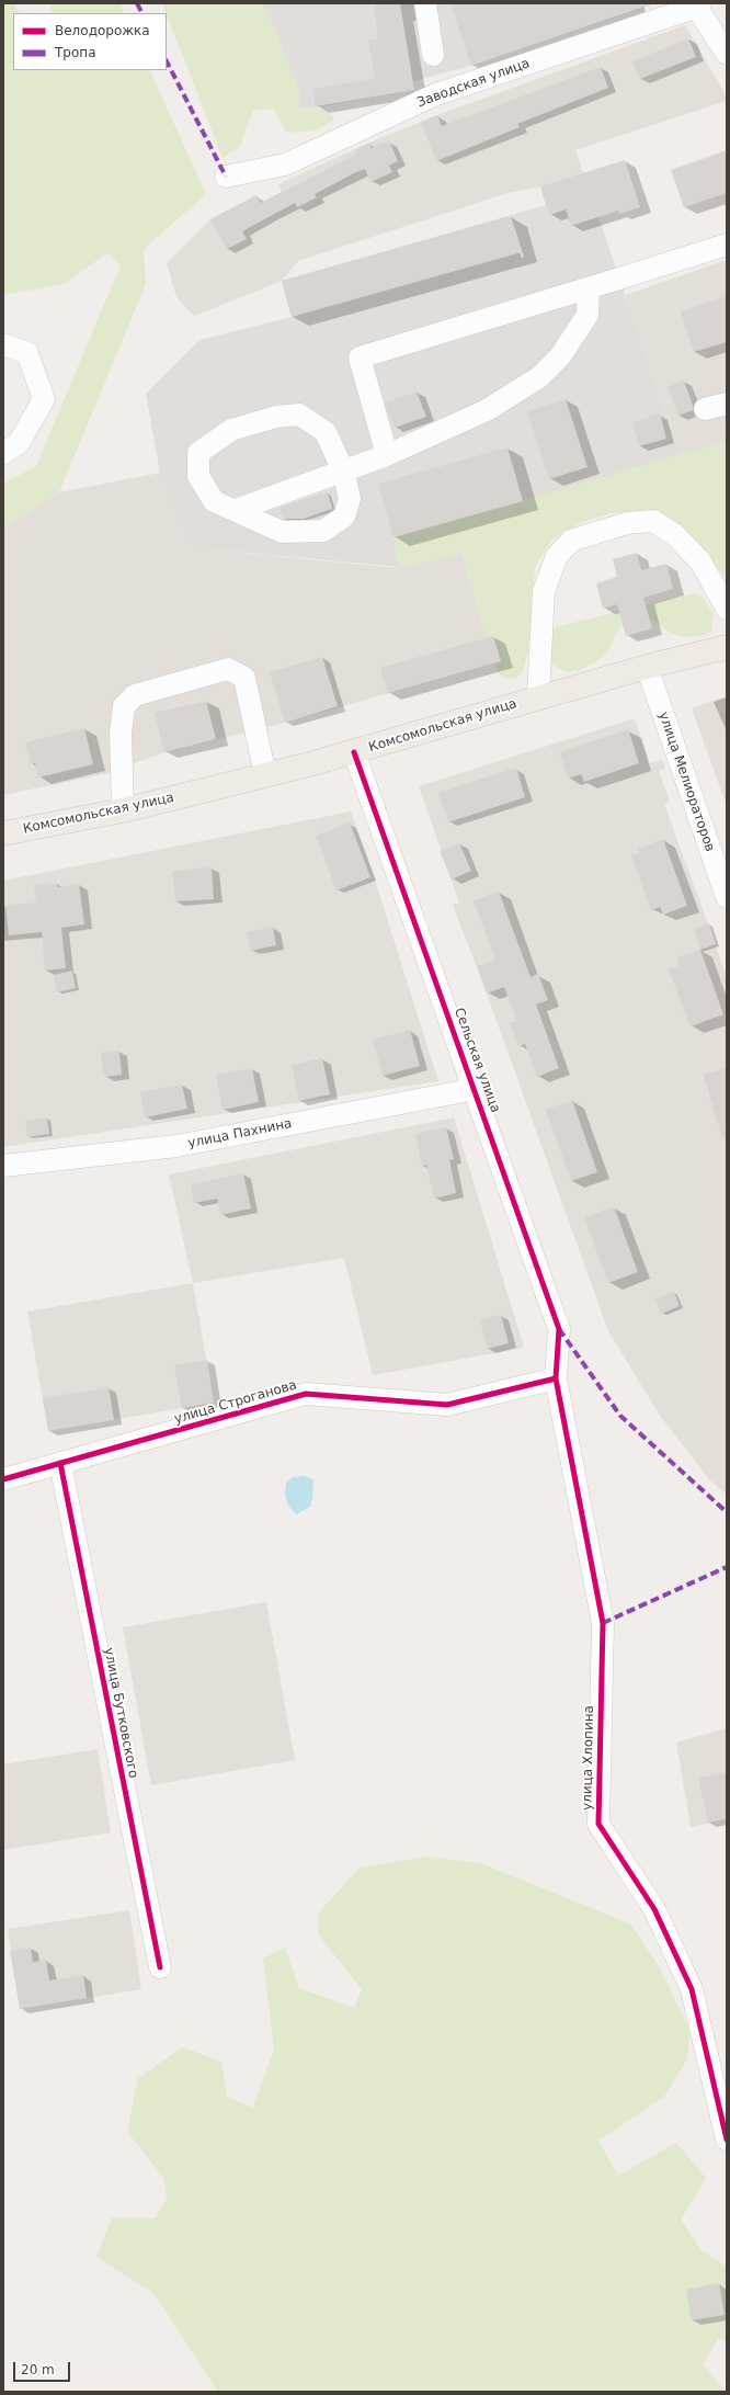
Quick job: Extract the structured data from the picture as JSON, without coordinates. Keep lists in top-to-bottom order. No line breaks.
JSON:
{"streets":{"main road":["Комсомольская улица"],"street":["Заводская улица","улица Мелиораторов","Сельская улица","улица Пахнина","улица Строганова","улица Бутковского","улица Хлопина"]},"crossings":[["Комсомольская улица","улица Мелиораторов"],["Комсомольская улица","Сельская улица"],["Сельская улица","улица Пахнина"],["Сельская улица","улица Строганова"],["Сельская улица","улица Хлопина"],["улица Строганова","улица Бутковского"],["улица Строганова","улица Хлопина"]],"legend":["Велодорожка","Тропа"],"scale_bar":"20 m"}
